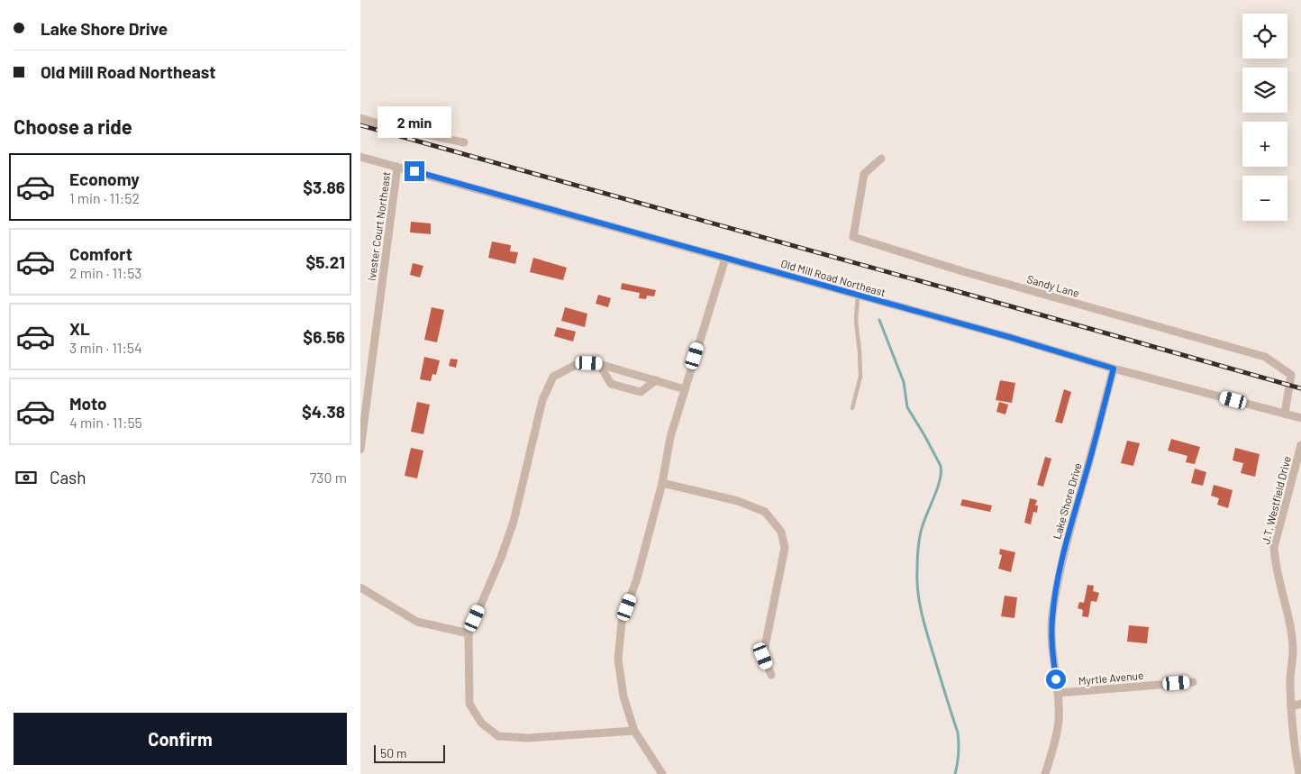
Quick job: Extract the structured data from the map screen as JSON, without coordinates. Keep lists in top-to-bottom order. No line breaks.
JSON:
{"streets":{"street":["Ivester Court Northeast","Old Mill Road Northeast","Sandy Lane","J.T. Westfield Drive","Lake Shore Drive","Myrtle Avenue"]},"crossings":[["Ivester Court Northeast","Old Mill Road Northeast"],["Old Mill Road Northeast","Sandy Lane"],["Old Mill Road Northeast","Lake Shore Drive"],["Lake Shore Drive","Myrtle Avenue"]],"scale_bar":"50 m","page":{"banner":["Lake Shore Drive","Old Mill Road Northeast"],"map_buttons":["+","−"],"heading":"Choose a ride","bubble":"2 min","list":[{"name":"Economy","note":"1 min · 11:52","value":"$3.86"},{"name":"Comfort","note":"2 min · 11:53","value":"$5.21"},{"name":"XL","note":"3 min · 11:54","value":"$6.56"},{"name":"Moto","note":"4 min · 11:55","value":"$4.38"}],"pay":["Cash","730 m"],"buttons":"Confirm","scale":"50 m"}}
